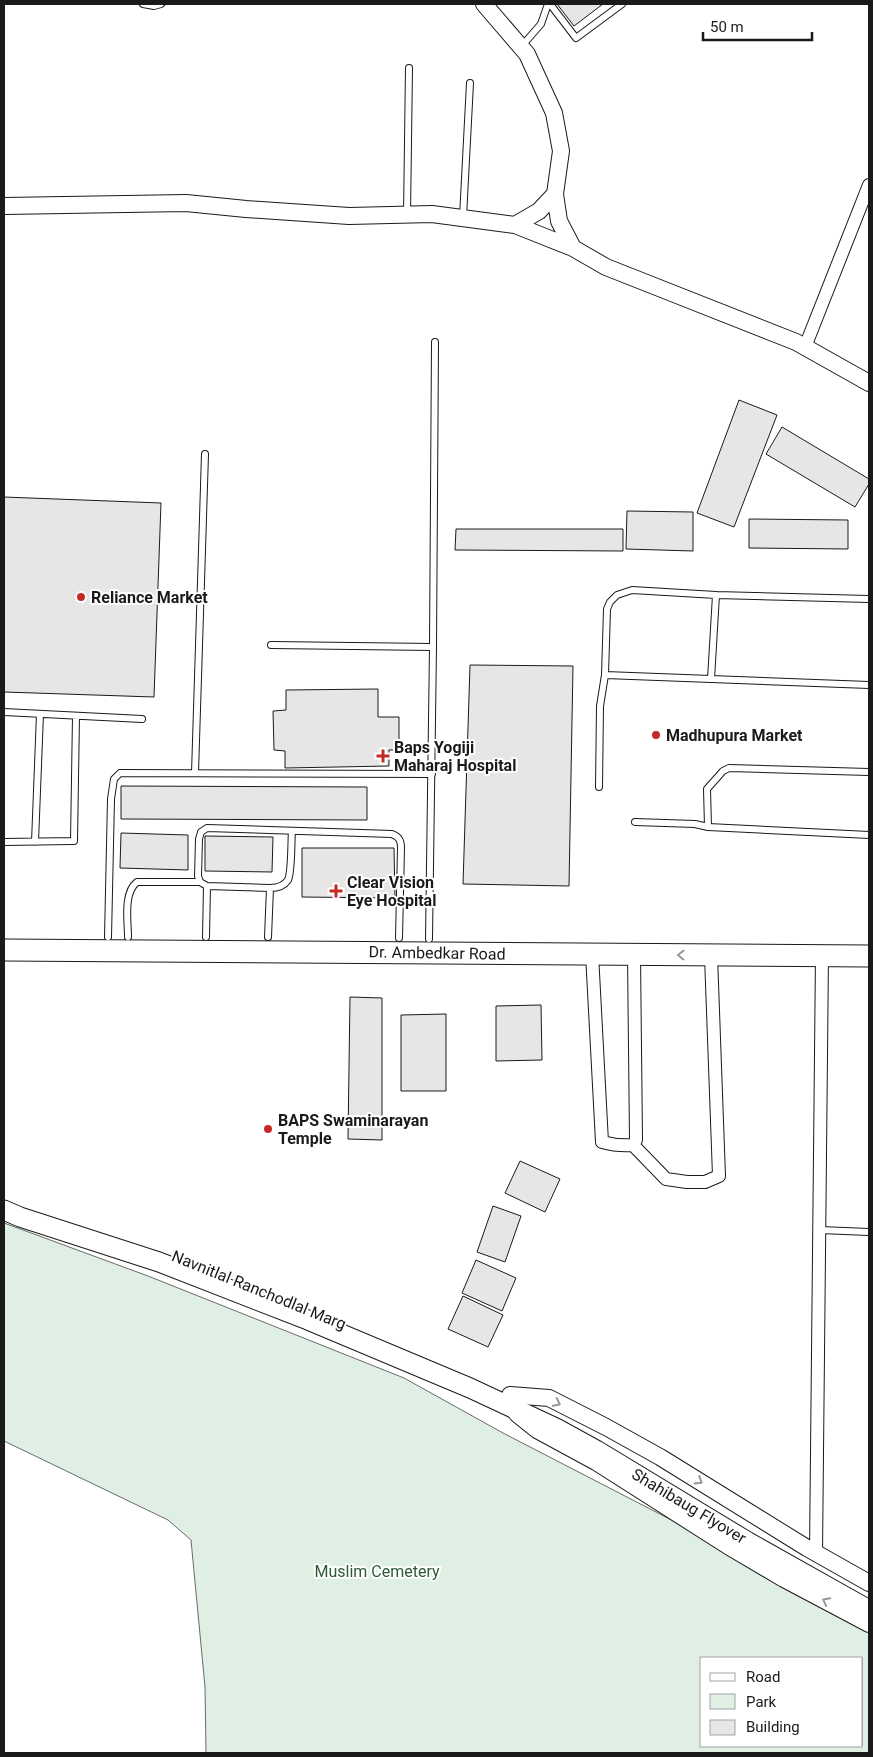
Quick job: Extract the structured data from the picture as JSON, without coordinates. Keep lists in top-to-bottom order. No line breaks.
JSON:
{"streets":{"main road":["Dr. Ambedkar Road","Navnitlal Ranchodlal Marg","Shahibaug Flyover"]},"crossings":[["Navnitlal Ranchodlal Marg","Shahibaug Flyover"]],"parks":["Muslim Cemetery"],"places":{"other":["Reliance Market","Madhupura Market","BAPS Swaminarayan Temple"],"health":["Baps Yogiji Maharaj Hospital","Clear Vision Eye Hospital"]},"legend":["Road","Park","Building"],"scale_bar":"50 m"}
